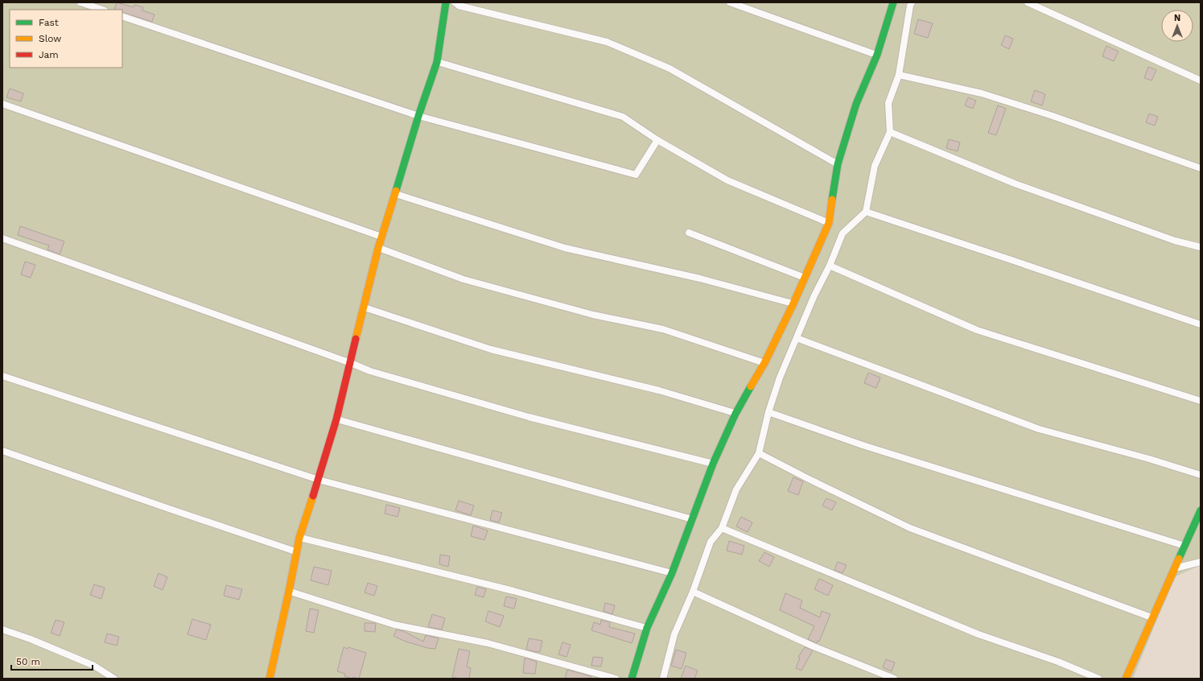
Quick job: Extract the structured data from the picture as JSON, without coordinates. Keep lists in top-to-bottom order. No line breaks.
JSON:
{"legend":["Fast","Slow","Jam"],"scale_bar":"50 m","north":"top"}
